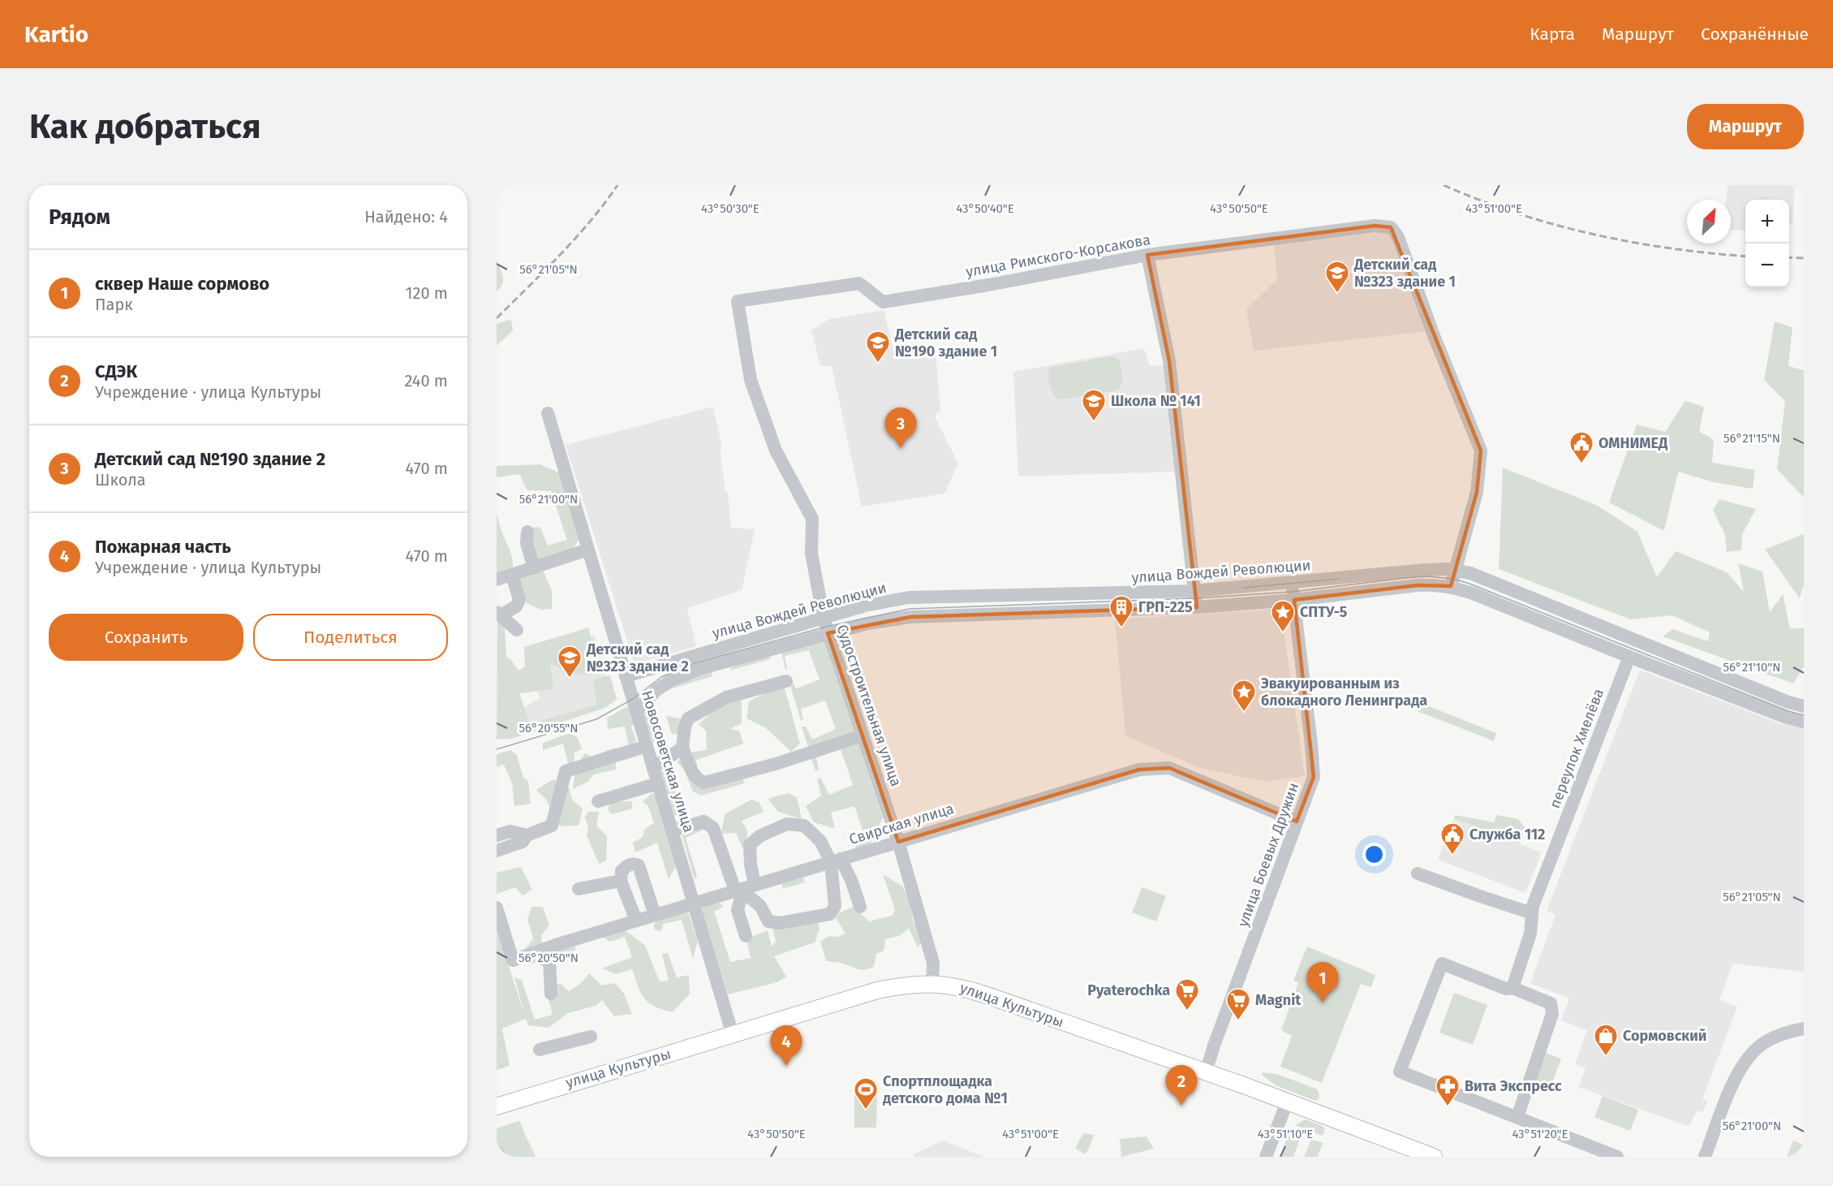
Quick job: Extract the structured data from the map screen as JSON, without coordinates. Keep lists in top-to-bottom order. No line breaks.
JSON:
{"streets":{"main road":["улица Культуры"],"street":["улица Римского-Корсакова","улица Вождей Революции","Судостроительная улица","переулок Хмелёва","Новосоветская улица","Свирская улица","улица Боевых Дружин"]},"crossings":[["улица Римского-Корсакова","улица Вождей Революции"],["улица Римского-Корсакова","Судостроительная улица"],["улица Вождей Революции","Судостроительная улица"],["улица Вождей Революции","переулок Хмелёва"],["улица Вождей Революции","Новосоветская улица"],["улица Вождей Революции","улица Боевых Дружин"],["Судостроительная улица","Свирская улица"],["Судостроительная улица","улица Культуры"],["Новосоветская улица","Свирская улица"],["Новосоветская улица","улица Культуры"],["Свирская улица","улица Боевых Дружин"],["улица Боевых Дружин","улица Культуры"]],"places":{"school or university":["Детский сад №323 здание 1","Детский сад №190 здание 1","Школа № 141","Детский сад №323 здание 2"],"public building":["ОМНИМЕД","Служба 112"],"building":["ГРП-225"],"place":["СПТУ-5","Эвакуированным из блокадного Ленинграда"],"supermarket":["Pyaterochka","Magnit"],"shop":["Сормовский"],"pharmacy":["Вита Экспресс"],"sports":["Спортплощадка детского дома №1"]},"north":"top right","page":{"header":"Kartio","nav":["Карта","Маршрут","Сохранённые"],"buttons":["Маршрут",["Сохранить","Поделиться"]],"title":"Как добраться","heading":["Рядом","Найдено: 4"],"map_buttons":["+","−"],"list":[{"mark":"1","name":"сквер Наше сормово","note":"Парк","value":"120 m"},{"mark":"2","name":"СДЭК","note":"Учреждение · улица Культуры","value":"240 m"},{"mark":"3","name":"Детский сад №190 здание 2","note":"Школа","value":"470 m"},{"mark":"4","name":"Пожарная часть","note":"Учреждение · улица Культуры","value":"470 m"}],"pins":["3","1","4","2"]},"coordinates":["43°50'30\"E","43°50'40\"E","43°50'50\"E","43°51'00\"E","56°21'05\"N","56°21'15\"N","56°21'00\"N","56°21'10\"N","56°20'55\"N","56°20'50\"N","43°51'10\"E","43°51'20\"E"]}
